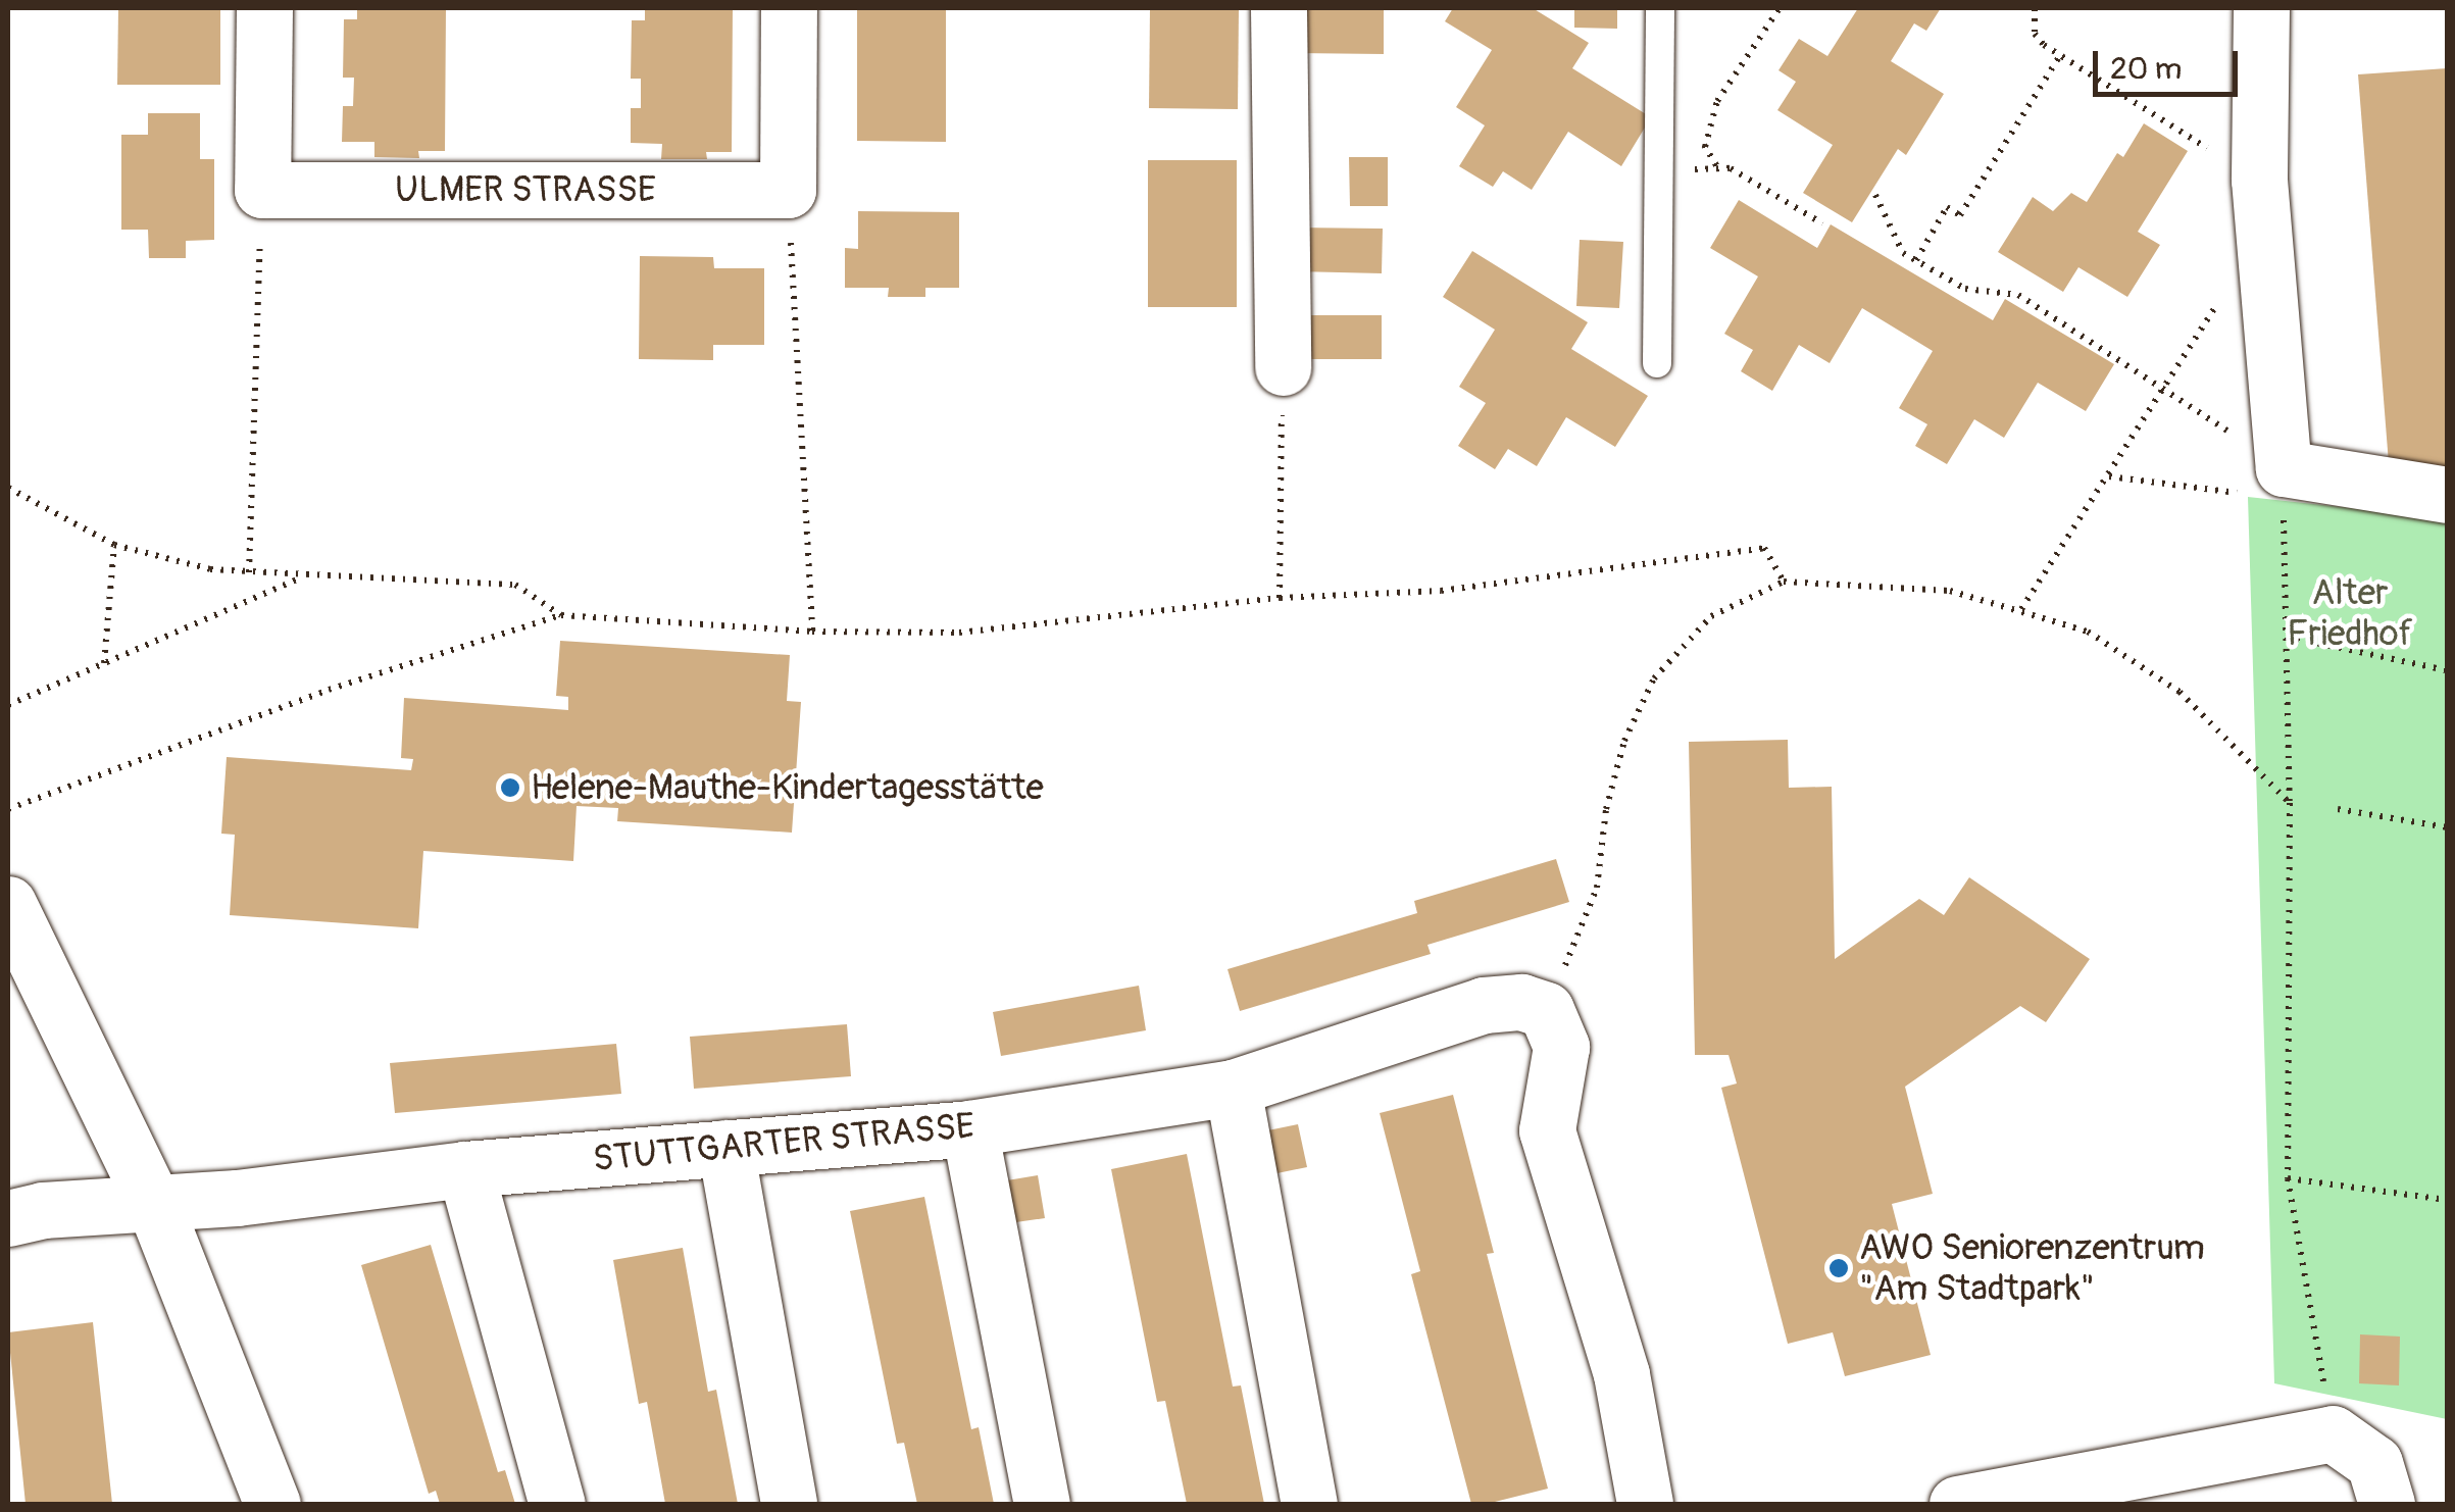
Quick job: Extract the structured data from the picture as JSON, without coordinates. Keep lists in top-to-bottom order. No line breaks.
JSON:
{"streets":{"street":["ULMER STRASSE","STUTTGARTER STRASSE"]},"parks":["Alter Friedhof"],"places":["Helene-Mauthe-Kindertagesstätte","AWO Seniorenzentrum \"Am Stadtpark\""],"scale_bar":"20 m"}
